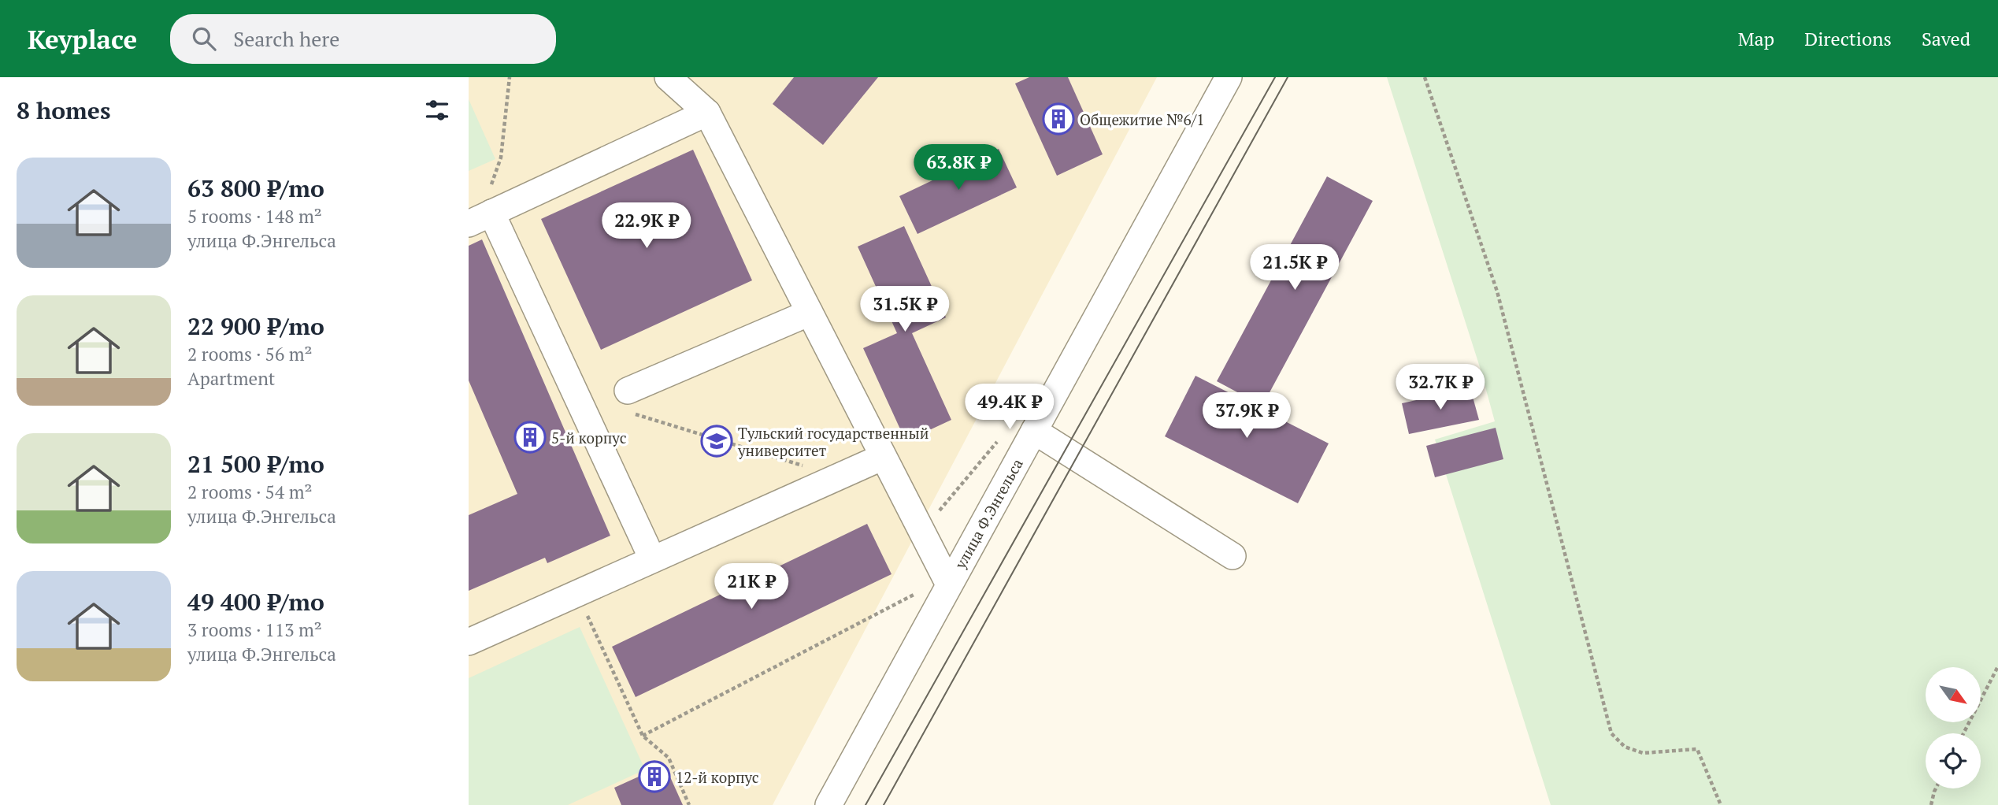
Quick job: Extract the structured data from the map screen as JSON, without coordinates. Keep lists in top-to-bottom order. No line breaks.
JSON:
{"streets":{"street":["улица Ф.Энгельса"]},"places":{"building":["Общежитие №6/1","5-й корпус","12-й корпус"],"school or university":["Тульский государственный университет"]},"north":"bottom right","page":{"header":"Keyplace","search":"Search here","nav":["Map","Directions","Saved"],"heading":"8 homes","list":[{"name":"63 800 ₽/mo","note":"5 rooms · 148 m² · улица Ф.Энгельса"},{"name":"22 900 ₽/mo","note":"2 rooms · 56 m² · Apartment"},{"name":"21 500 ₽/mo","note":"2 rooms · 54 m² · улица Ф.Энгельса"},{"name":"49 400 ₽/mo","note":"3 rooms · 113 m² · улица Ф.Энгельса"}],"price":["63.8K ₽","22.9K ₽","21.5K ₽","31.5K ₽","32.7K ₽","49.4K ₽","37.9K ₽","21K ₽"]}}
